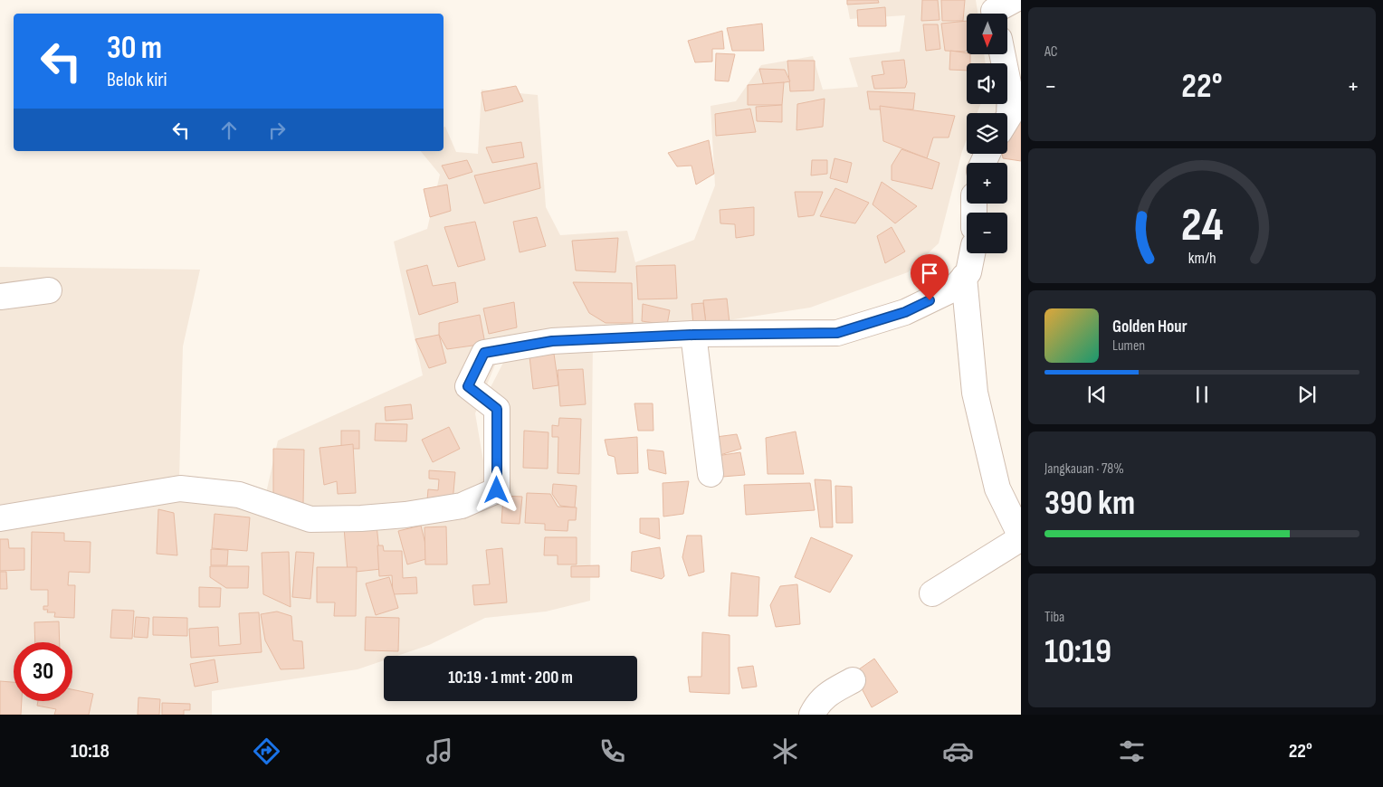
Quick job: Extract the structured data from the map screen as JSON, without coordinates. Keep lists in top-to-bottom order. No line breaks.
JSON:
{"north":"bottom","page":{"tile":["AC",["Jangkauan · 78%","390 km"],["Tiba","10:19"]],"map_buttons":["+","−"],"turn":["30 m","Belok kiri"],"heat":["−","22°","+"],"song":["Golden Hour","Lumen"],"limit":"30","trip":"10:19 · 1 mnt · 200 m","tabs":["10:18","22°"],"gauge":["24","km/h"]}}
